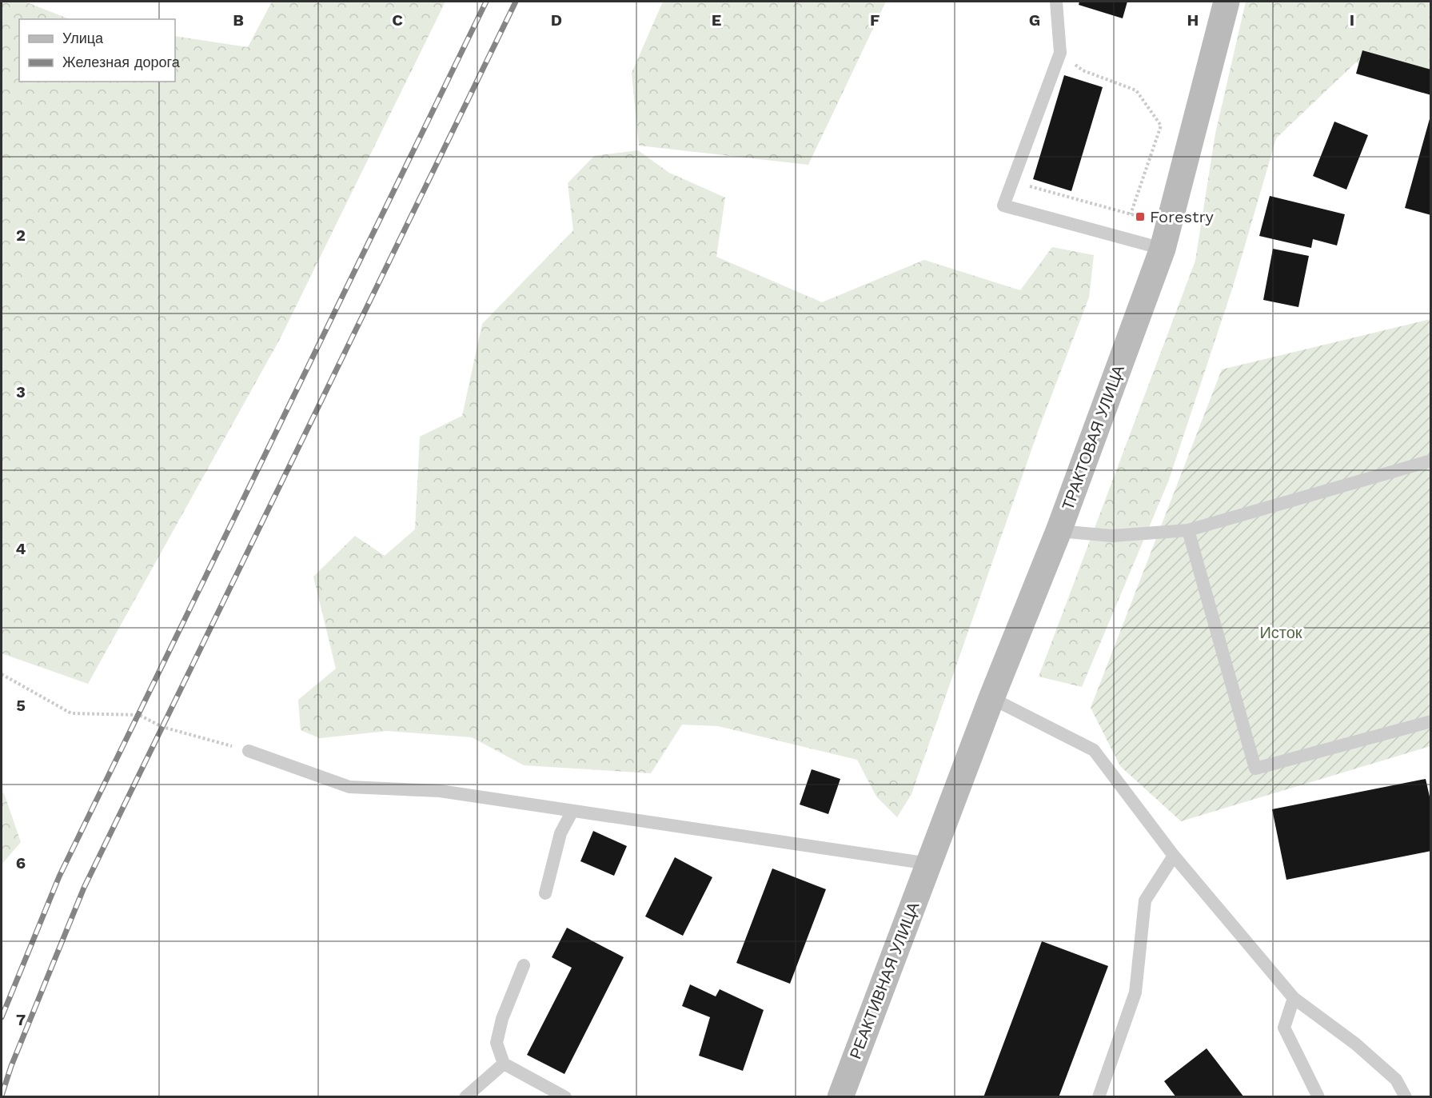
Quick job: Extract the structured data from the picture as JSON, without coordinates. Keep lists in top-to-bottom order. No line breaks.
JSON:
{"streets":{"main road":["ТРАКТОВАЯ УЛИЦА","РЕАКТИВНАЯ УЛИЦА"]},"crossings":[["ТРАКТОВАЯ УЛИЦА","РЕАКТИВНАЯ УЛИЦА"]],"parks":["Исток"],"places":{"transit":["Forestry"]},"legend":["Улица","Железная дорога"],"grid":{"columns":["B","C","D","E","F","G","H","I"],"rows":["2","3","4","5","6","7"]}}
